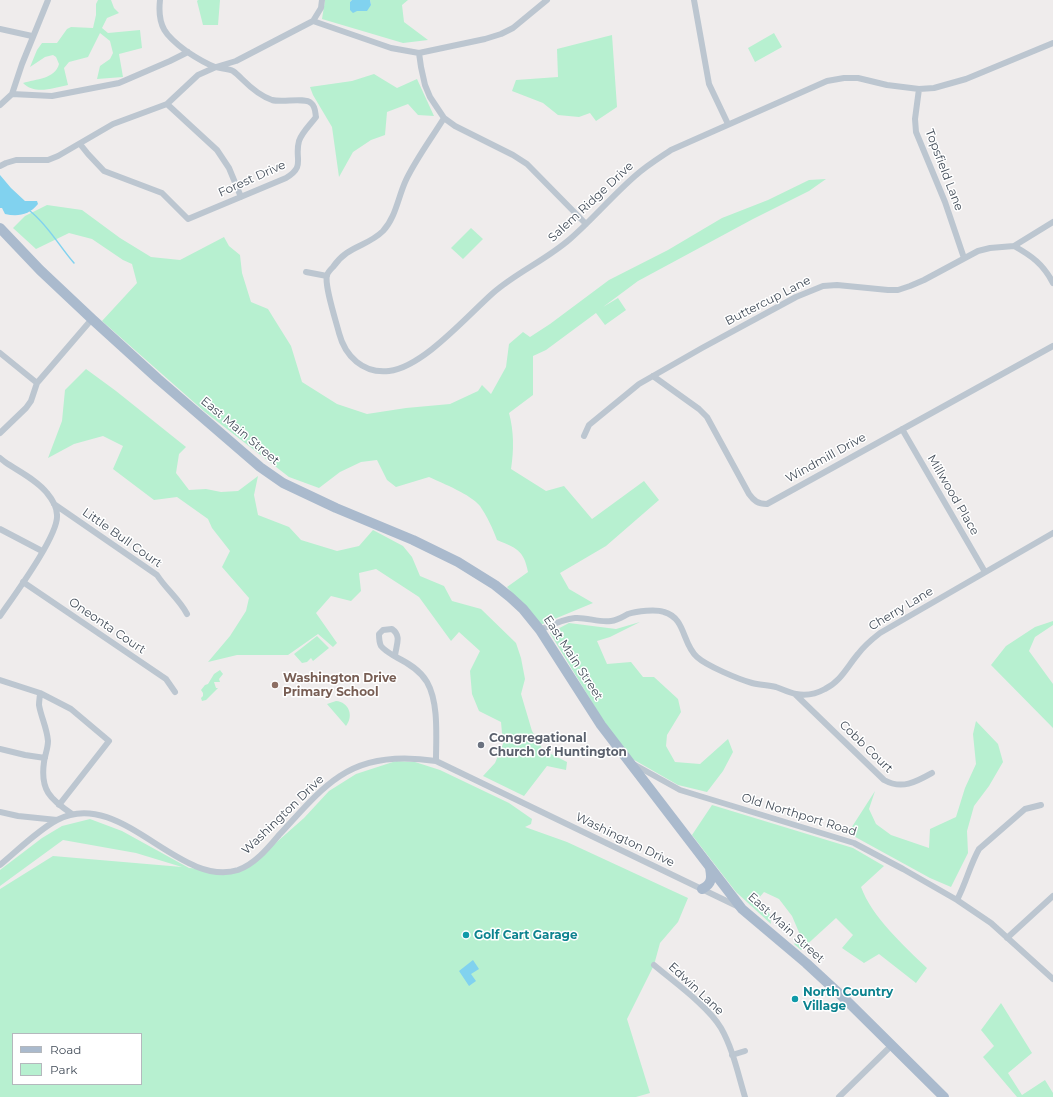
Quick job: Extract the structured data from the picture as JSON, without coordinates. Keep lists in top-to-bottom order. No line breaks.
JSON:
{"streets":{"main road":["East Main Street"],"street":["Topsfield Lane","Forest Drive","Salem Ridge Drive","Buttercup Lane","Windmill Drive","Millwood Place","Little Bull Court","Cherry Lane","Oneonta Court","Cobb Court","Washington Drive","Old Northport Road","Edwin Lane"]},"crossings":[["Topsfield Lane","Salem Ridge Drive"],["Topsfield Lane","Buttercup Lane"],["Buttercup Lane","Windmill Drive"],["East Main Street","Cherry Lane"],["East Main Street","Washington Drive"],["East Main Street","Old Northport Road"],["Windmill Drive","Millwood Place"],["Millwood Place","Cherry Lane"],["Cherry Lane","Cobb Court"]],"places":["Washington Drive Primary School","Congregational Church of Huntington","Golf Cart Garage","North Country Village"],"legend":["Road","Park"]}
